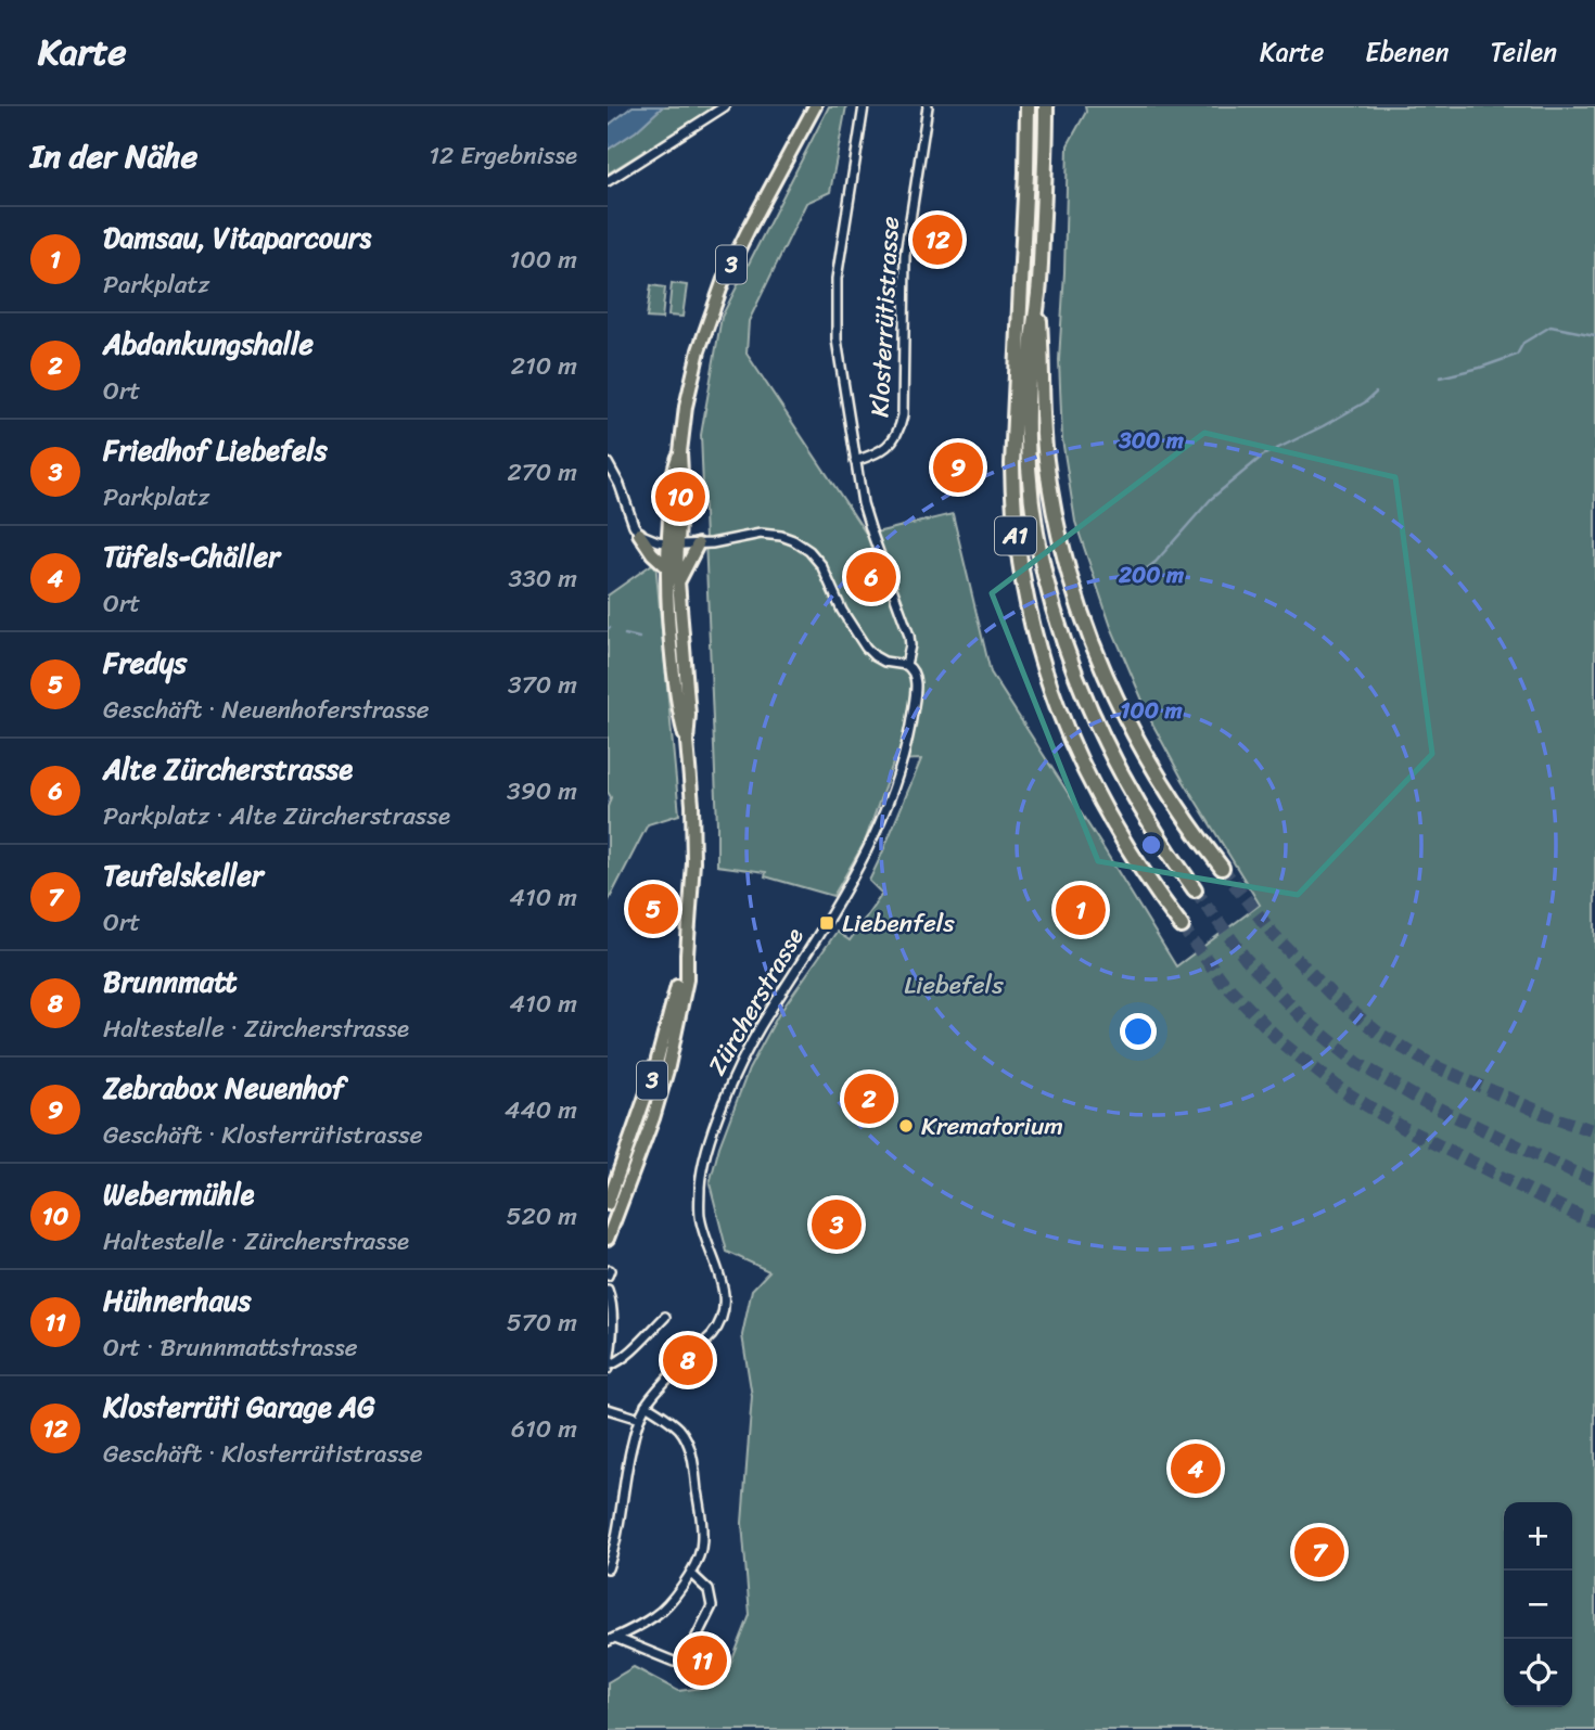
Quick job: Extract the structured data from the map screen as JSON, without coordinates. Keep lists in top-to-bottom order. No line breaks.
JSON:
{"streets":{"highway":["A1"],"main road":["3"],"street":["Klosterrütistrasse","Zürcherstrasse"]},"crossings":[["Klosterrütistrasse","Zürcherstrasse"]],"parks":["Liebefels"],"places":{"transit":["Liebenfels"],"other":["Krematorium"]},"page":{"header":"Karte","nav":["Karte","Ebenen","Teilen"],"heading":["In der Nähe","12 Ergebnisse"],"list":[{"mark":"1","name":"Damsau, Vitaparcours","note":"Parkplatz","value":"100 m"},{"mark":"2","name":"Abdankungshalle","note":"Ort","value":"210 m"},{"mark":"3","name":"Friedhof Liebefels","note":"Parkplatz","value":"270 m"},{"mark":"4","name":"Tüfels-Chäller","note":"Ort","value":"330 m"},{"mark":"5","name":"Fredys","note":"Geschäft · Neuenhoferstrasse","value":"370 m"},{"mark":"6","name":"Alte Zürcherstrasse","note":"Parkplatz · Alte Zürcherstrasse","value":"390 m"},{"mark":"7","name":"Teufelskeller","note":"Ort","value":"410 m"},{"mark":"8","name":"Brunnmatt","note":"Haltestelle · Zürcherstrasse","value":"410 m"},{"mark":"9","name":"Zebrabox Neuenhof","note":"Geschäft · Klosterrütistrasse","value":"440 m"},{"mark":"10","name":"Webermühle","note":"Haltestelle · Zürcherstrasse","value":"520 m"},{"mark":"11","name":"Hühnerhaus","note":"Ort · Brunnmattstrasse","value":"570 m"},{"mark":"12","name":"Klosterrüti Garage AG","note":"Geschäft · Klosterrütistrasse","value":"610 m"}],"pins":["12","9","10","6","5","1","2","3","8","4","7","11"],"map_buttons":["+","−"]},"rings":["300 m","200 m","100 m"]}
